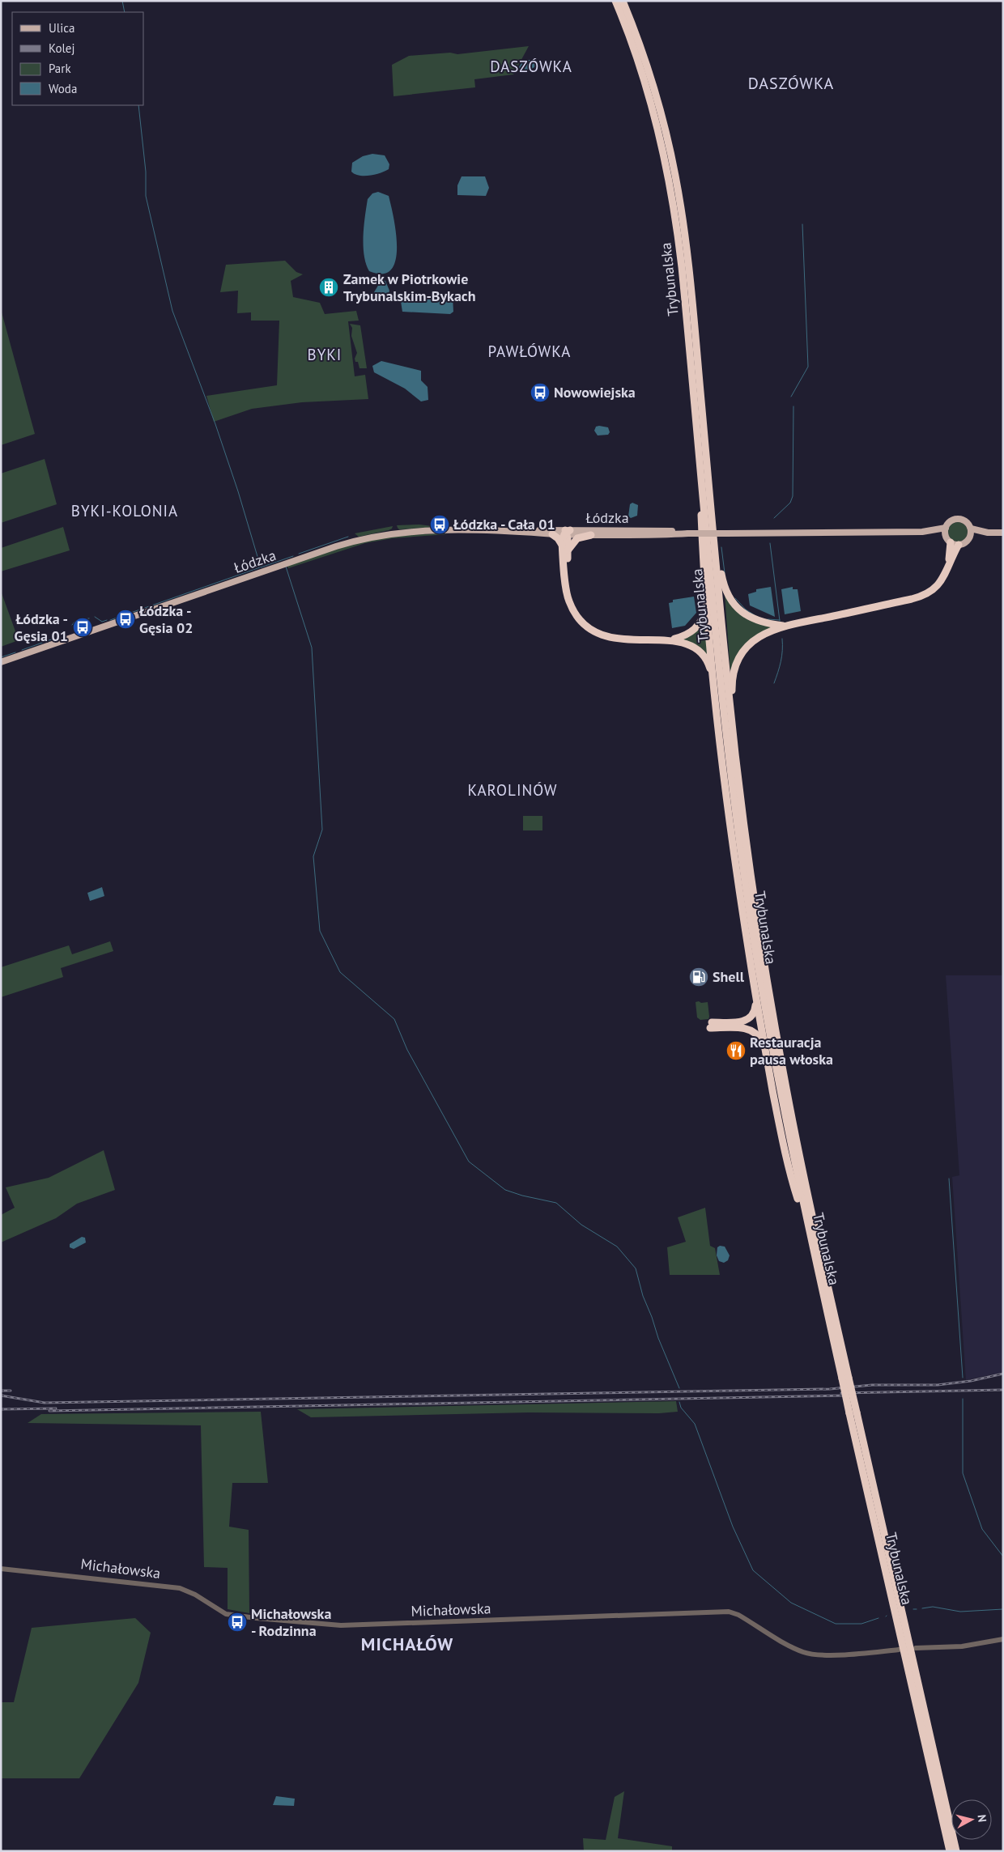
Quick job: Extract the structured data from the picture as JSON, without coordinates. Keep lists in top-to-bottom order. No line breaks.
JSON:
{"streets":{"highway":["Trybunalska"],"main road":["Łódzka"],"street":["Michałowska"]},"districts":["DASZÓWKA","DASZÓWKA","PAWŁÓWKA","BYKI","BYKI-KOLONIA","KAROLINÓW","MICHAŁÓW"],"places":{"building":["Zamek w Piotrkowie Trybunalskim-Bykach"],"bus stop":["Nowowiejska","Łódzka - Cała 01","Łódzka - Gęsia 02","Łódzka - Gęsia 01","Michałowska - Rodzinna"],"fuel station":["Shell"],"restaurant":["Restauracja pausa włoska"]},"legend":["Ulica","Kolej","Park","Woda"],"north":"right"}
